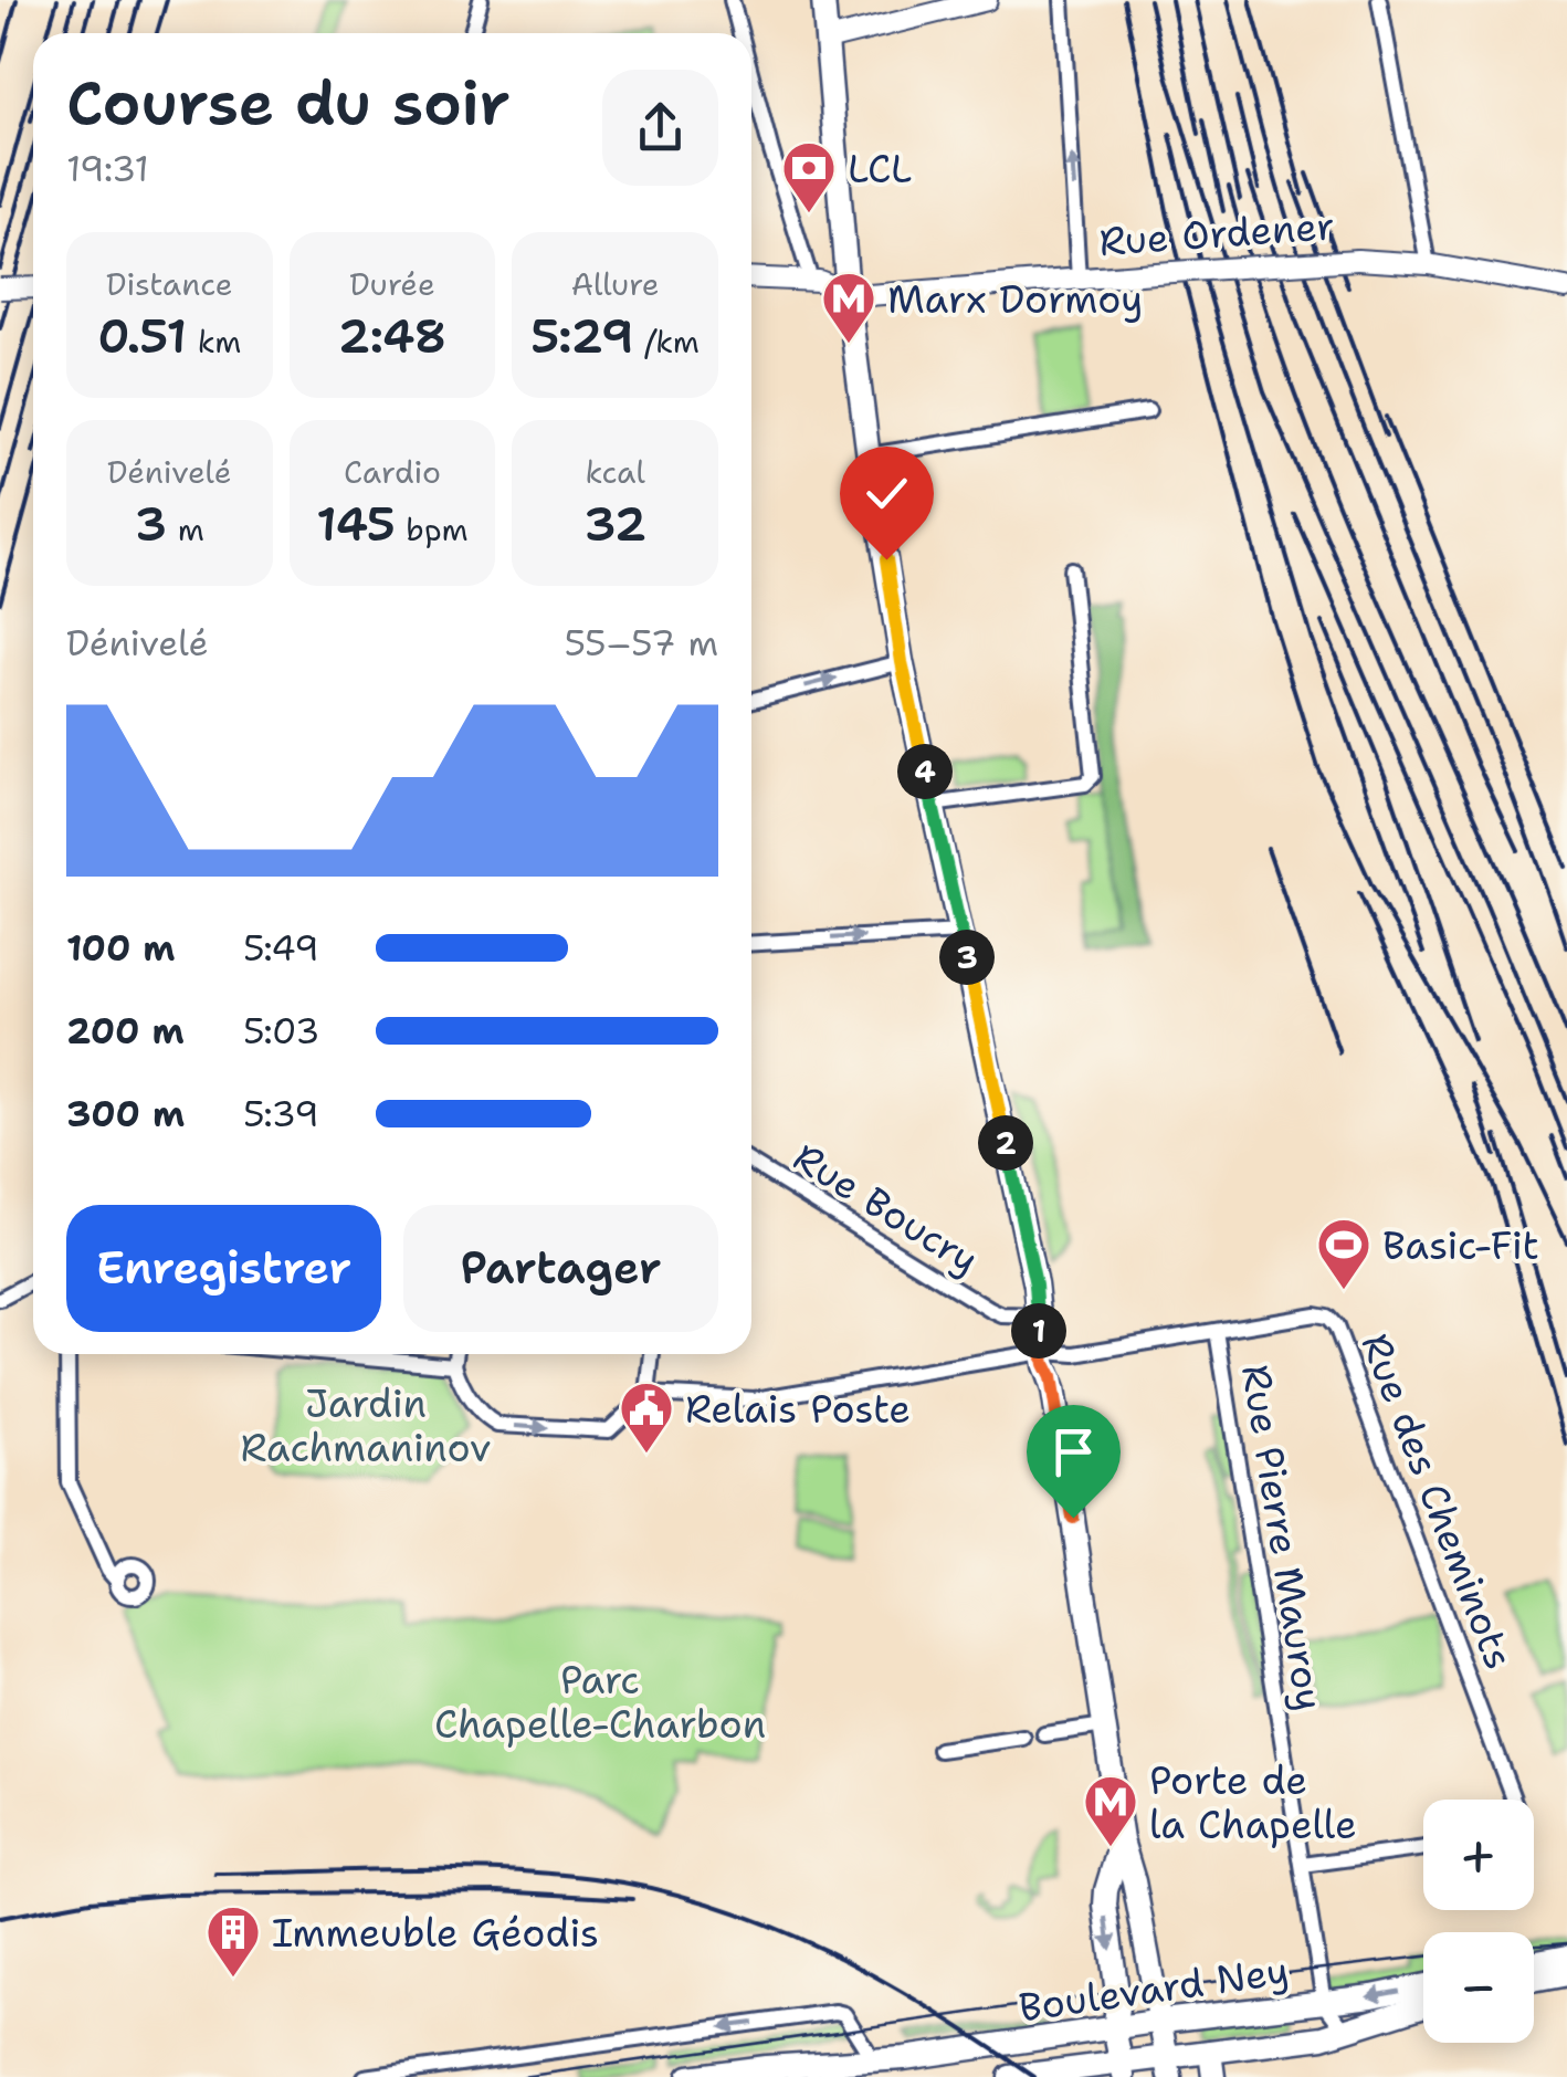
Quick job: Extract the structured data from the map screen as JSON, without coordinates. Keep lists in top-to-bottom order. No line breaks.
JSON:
{"streets":{"main road":["Rue Ordener","Boulevard Ney"],"street":["Rue Boucry","Rue des Cheminots","Rue Pierre Mauroy"]},"crossings":[["Rue Boucry","Rue des Cheminots"],["Rue des Cheminots","Rue Pierre Mauroy"],["Rue Pierre Mauroy","Boulevard Ney"]],"parks":["Jardin Rachmaninov","Parc Chapelle-Charbon"],"places":{"bank":["LCL"],"metro station":["Marx Dormoy","Porte de la Chapelle"],"sports":["Basic-Fit"],"public building":["Relais Poste"],"building":["Immeuble Géodis"]},"page":{"heading":["Course du soir","19:31"],"stats":[["Distance","0.51 km"],["Durée","2:48"],["Allure","5:29 /km"],["Dénivelé","3 m"],["Cardio","145 bpm"],["kcal","32"]],"chart":["Dénivelé","55–57 m"],"pins":["4","3","2","1"],"list":[{"name":"100 m","note":"5:49"},{"name":"200 m","note":"5:03"},{"name":"300 m","note":"5:39"}],"buttons":["Enregistrer","Partager"],"map_buttons":["+","−"]}}
